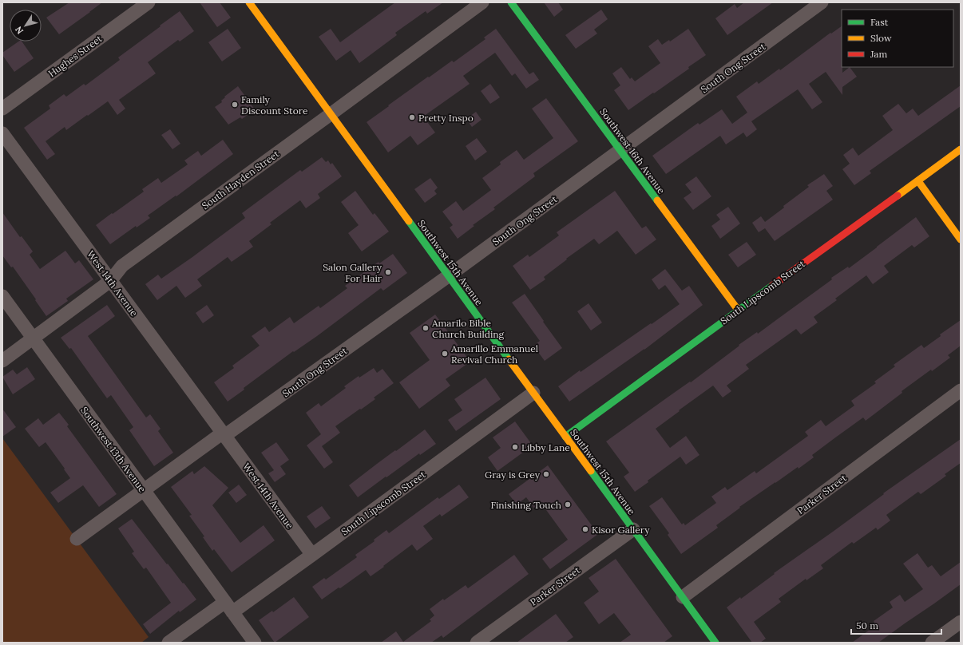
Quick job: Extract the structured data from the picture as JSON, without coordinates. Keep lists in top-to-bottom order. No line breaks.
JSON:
{"streets":{"street":["Hughes Street","South Ong Street","Southwest 16th Avenue","South Hayden Street","Southwest 15th Avenue","West 14th Avenue","South Lipscomb Street","Southwest 13th Avenue","Parker Street"]},"crossings":[["South Ong Street","Southwest 16th Avenue"],["South Ong Street","Southwest 15th Avenue"],["South Ong Street","West 14th Avenue"],["South Ong Street","Southwest 13th Avenue"],["Southwest 16th Avenue","South Lipscomb Street"],["South Hayden Street","Southwest 15th Avenue"],["South Hayden Street","West 14th Avenue"],["South Hayden Street","Southwest 13th Avenue"],["Southwest 15th Avenue","South Lipscomb Street"],["Southwest 15th Avenue","Parker Street"],["West 14th Avenue","South Lipscomb Street"],["South Lipscomb Street","Southwest 13th Avenue"]],"places":["Family Discount Store","Pretty Inspo","Salon Gallery For Hair","Amarilo Bible Church Building","Amarillo Emmanuel Revival Church","Libby Lane","Gray is Grey","Finishing Touch","Kisor Gallery"],"legend":["Fast","Slow","Jam"],"scale_bar":"50 m","north":"bottom left"}
